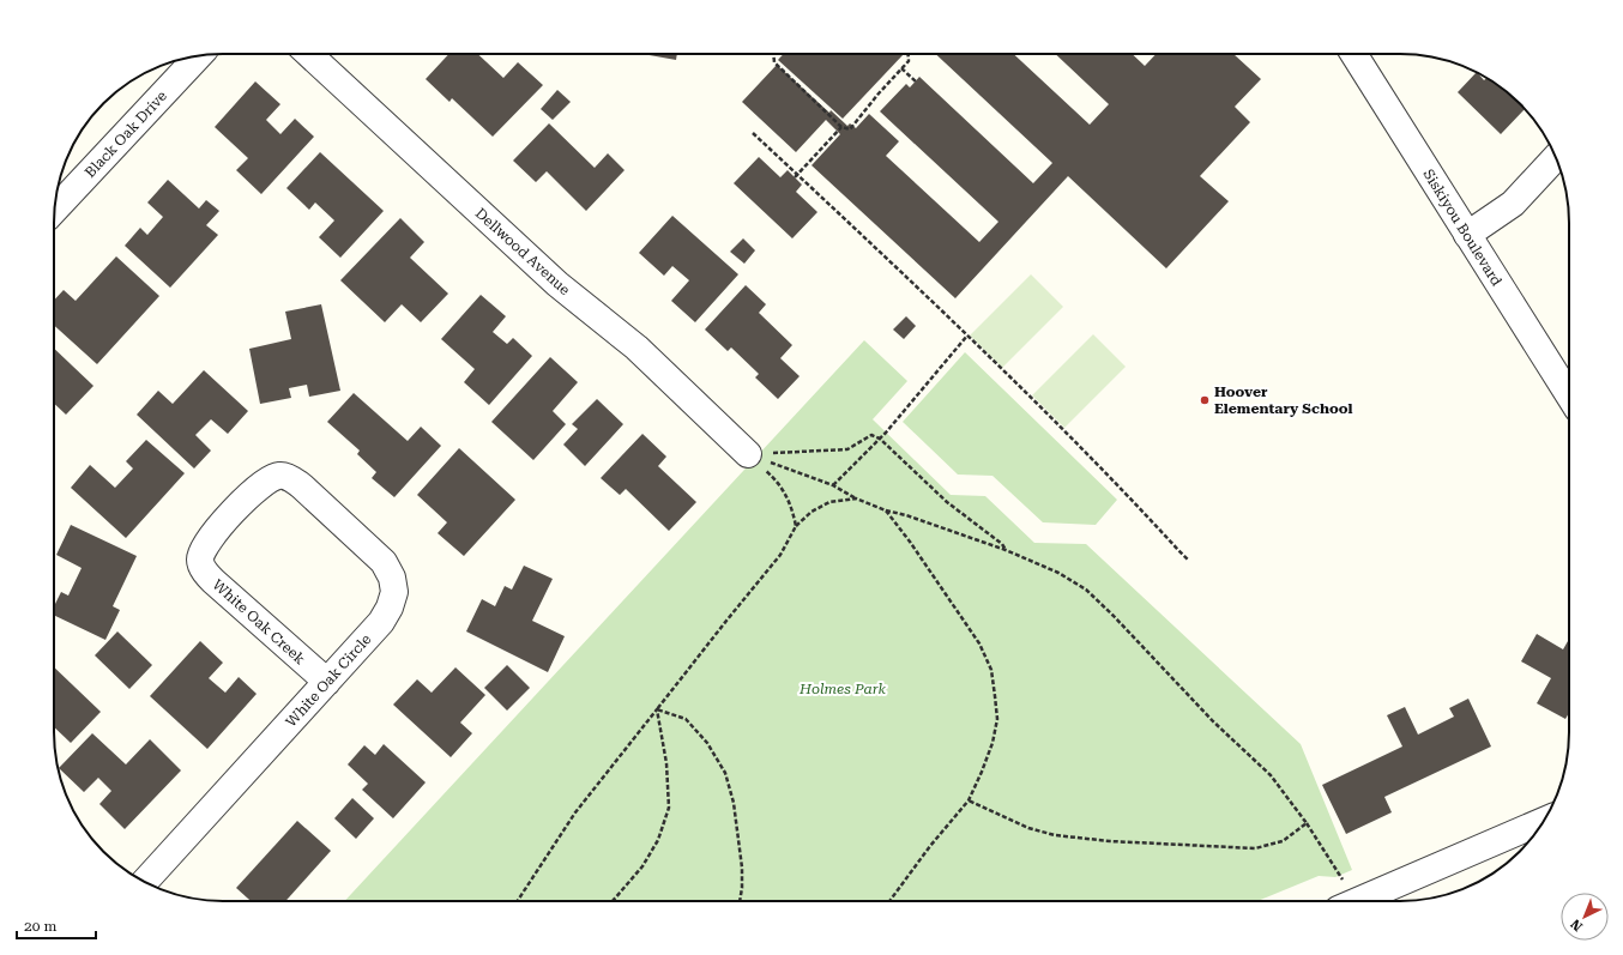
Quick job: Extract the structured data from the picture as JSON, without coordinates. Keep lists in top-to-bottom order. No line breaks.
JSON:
{"streets":{"street":["Black Oak Drive","Siskiyou Boulevard","Dellwood Avenue","White Oak Creek","White Oak Circle"]},"crossings":[["White Oak Creek","White Oak Circle"]],"parks":["Holmes Park"],"places":["Hoover Elementary School"],"scale_bar":"20 m","north":"bottom left"}
